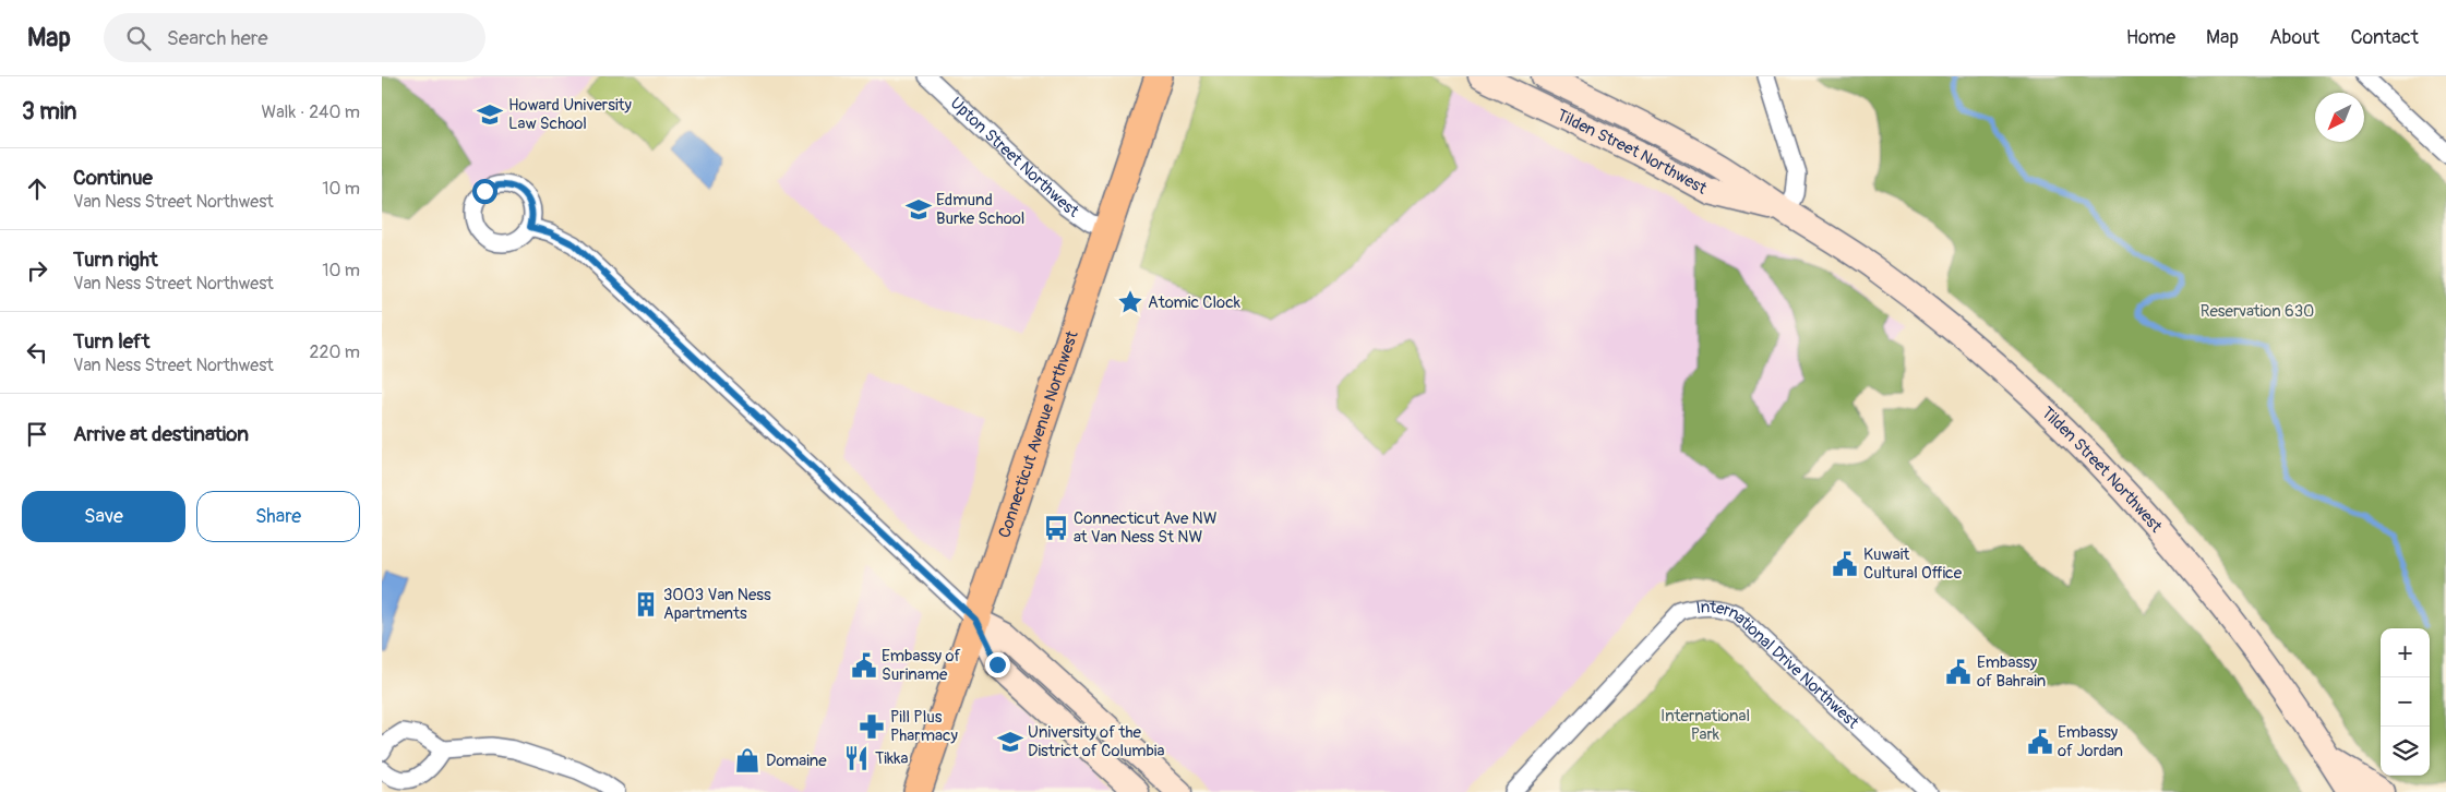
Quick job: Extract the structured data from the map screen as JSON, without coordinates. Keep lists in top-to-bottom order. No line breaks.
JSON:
{"streets":{"main road":["Connecticut Avenue Northwest"],"street":["Tilden Street Northwest","Upton Street Northwest","International Drive Northwest"]},"crossings":[["Upton Street Northwest","Connecticut Avenue Northwest"]],"parks":["Reservation 630","International Park"],"places":{"school or university":["Howard University Law School","Edmund Burke School","University of the District of Columbia"],"place":["Atomic Clock"],"bus stop":["Connecticut Ave NW at Van Ness St NW"],"public building":["Kuwait Cultural Office","Embassy of Suriname","Embassy of Bahrain","Embassy of Jordan"],"building":["3003 Van Ness Apartments"],"pharmacy":["Pill Plus Pharmacy"],"restaurant":["Tikka"],"shop":["Domaine"]},"north":"bottom left","page":{"header":"Map","search":"Search here","nav":["Home","Map","About","Contact"],"heading":["3 min","Walk · 240 m"],"list":[["Continue","Van Ness Street Northwest","10 m"],["Turn right","Van Ness Street Northwest","10 m"],["Turn left","Van Ness Street Northwest","220 m"],"Arrive at destination"],"buttons":["Save","Share"],"map_buttons":["+","−"]}}
